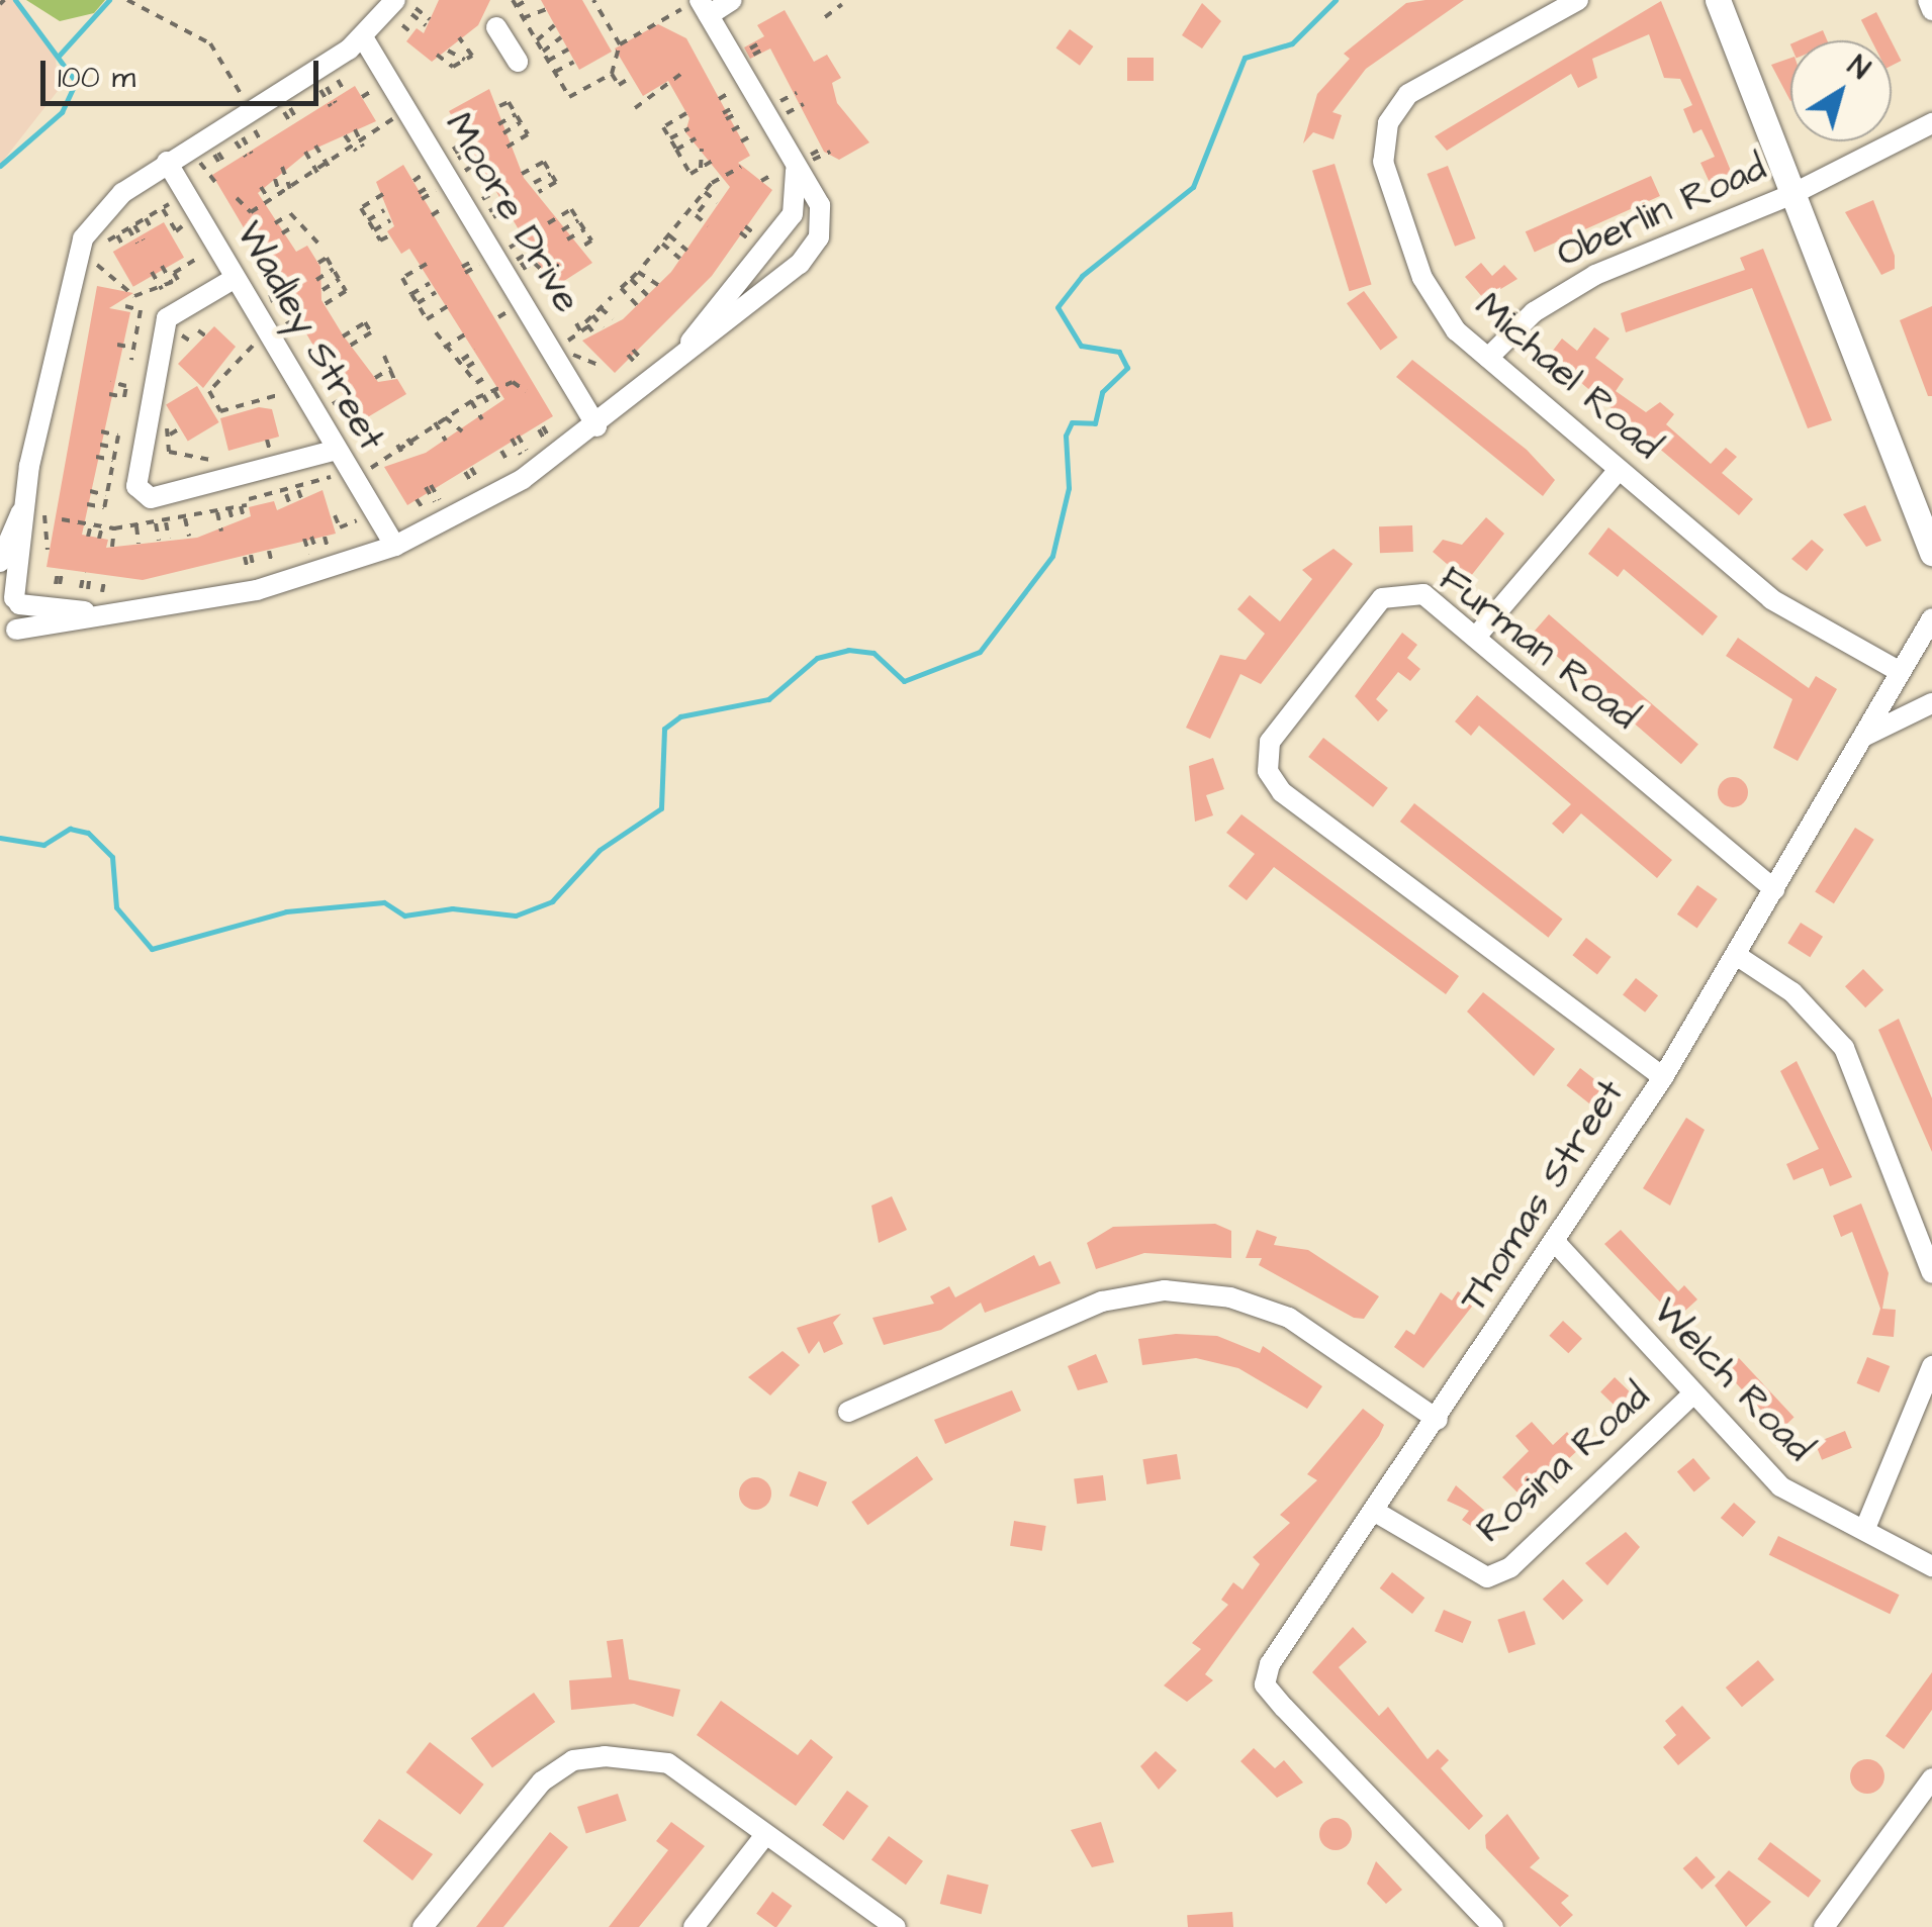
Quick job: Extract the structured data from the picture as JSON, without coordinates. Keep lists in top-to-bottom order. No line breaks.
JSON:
{"streets":{"street":["Oberlin Road","Moore Drive","Wadley Street","Michael Road","Furman Road","Thomas Street","Welch Road","Rosina Road"]},"crossings":[["Oberlin Road","Michael Road"],["Michael Road","Thomas Street"],["Furman Road","Thomas Street"],["Thomas Street","Welch Road"],["Thomas Street","Rosina Road"],["Welch Road","Rosina Road"]],"scale_bar":"100 m","north":"top right"}
